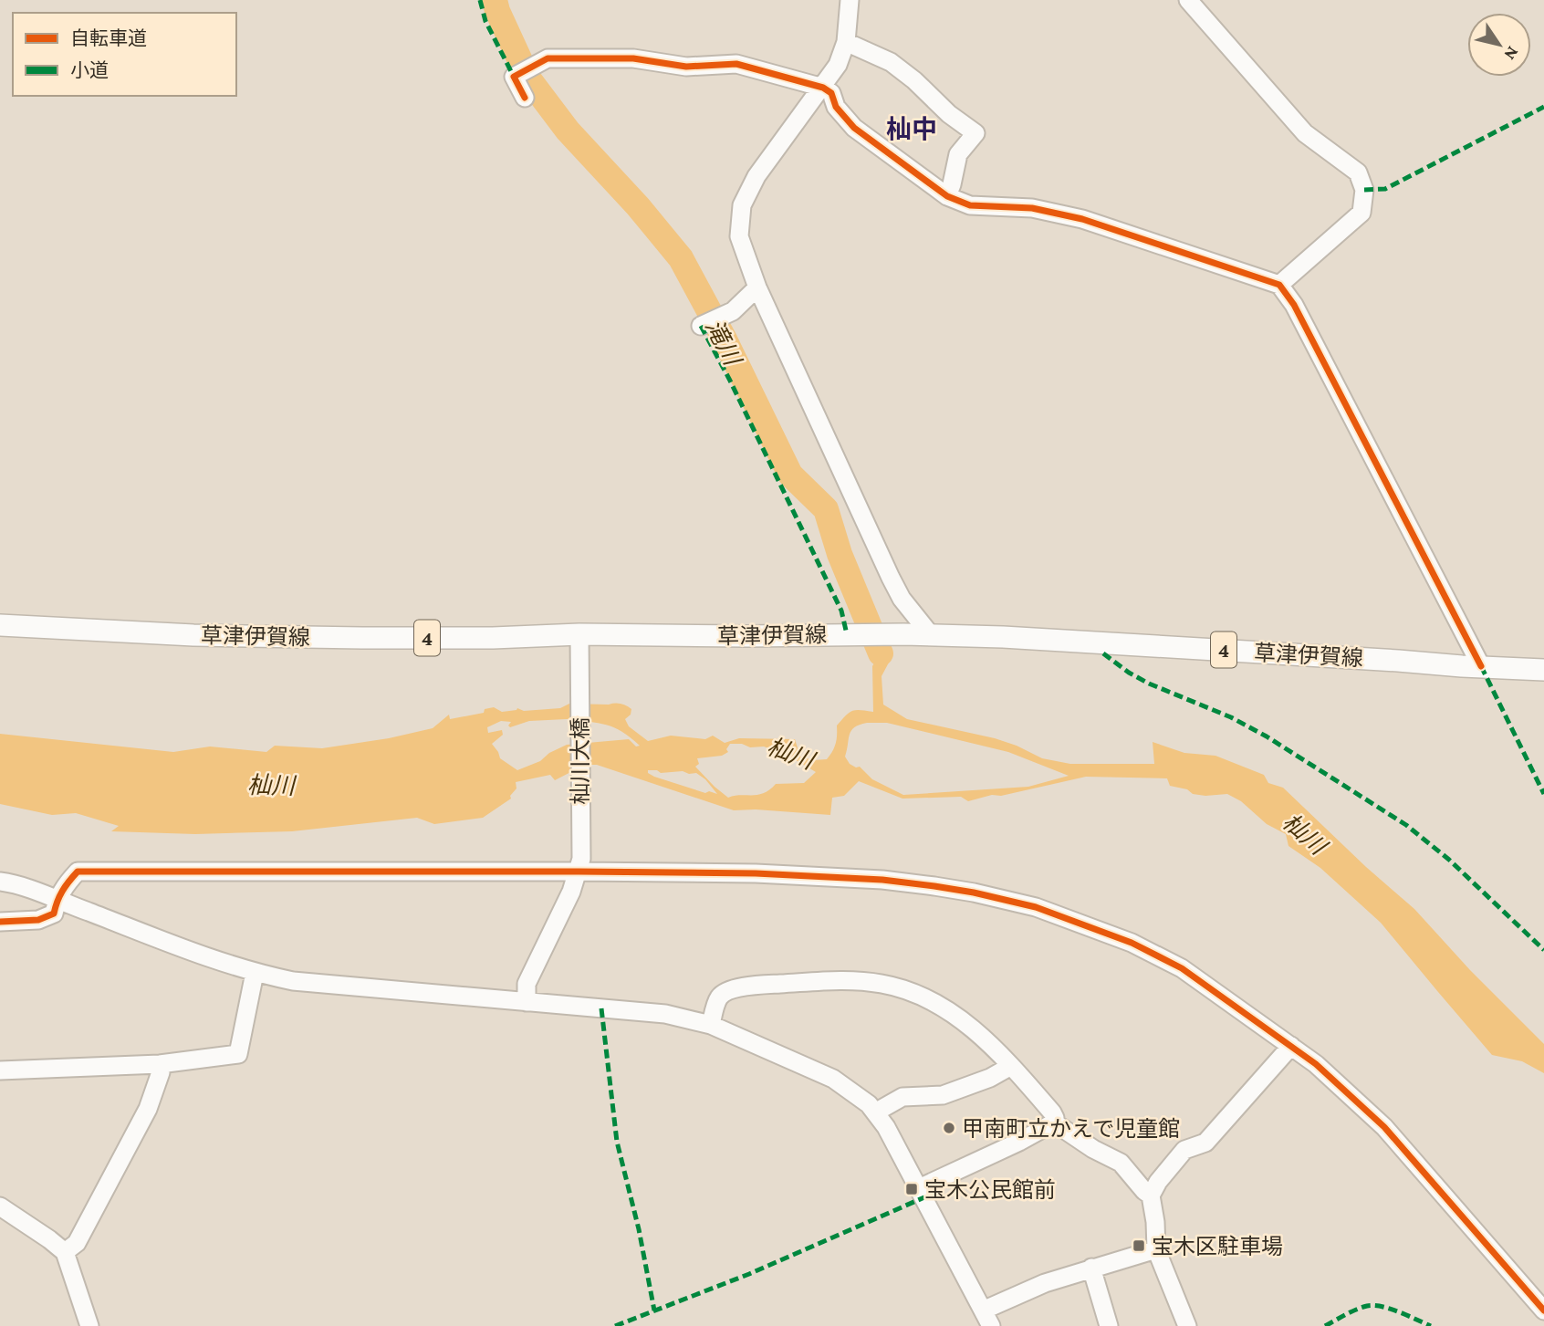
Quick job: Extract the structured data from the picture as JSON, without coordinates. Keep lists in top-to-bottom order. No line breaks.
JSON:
{"streets":{"main road":["草津伊賀線","4"],"street":["杣川大橋"]},"crossings":[["草津伊賀線","杣川大橋"]],"districts":["杣中"],"water":["滝川","杣川"],"places":{"other":["甲南町立かえで児童館"],"transit":["宝木公民館前","宝木区駐車場"]},"legend":["自転車道","小道"],"north":"bottom right"}
